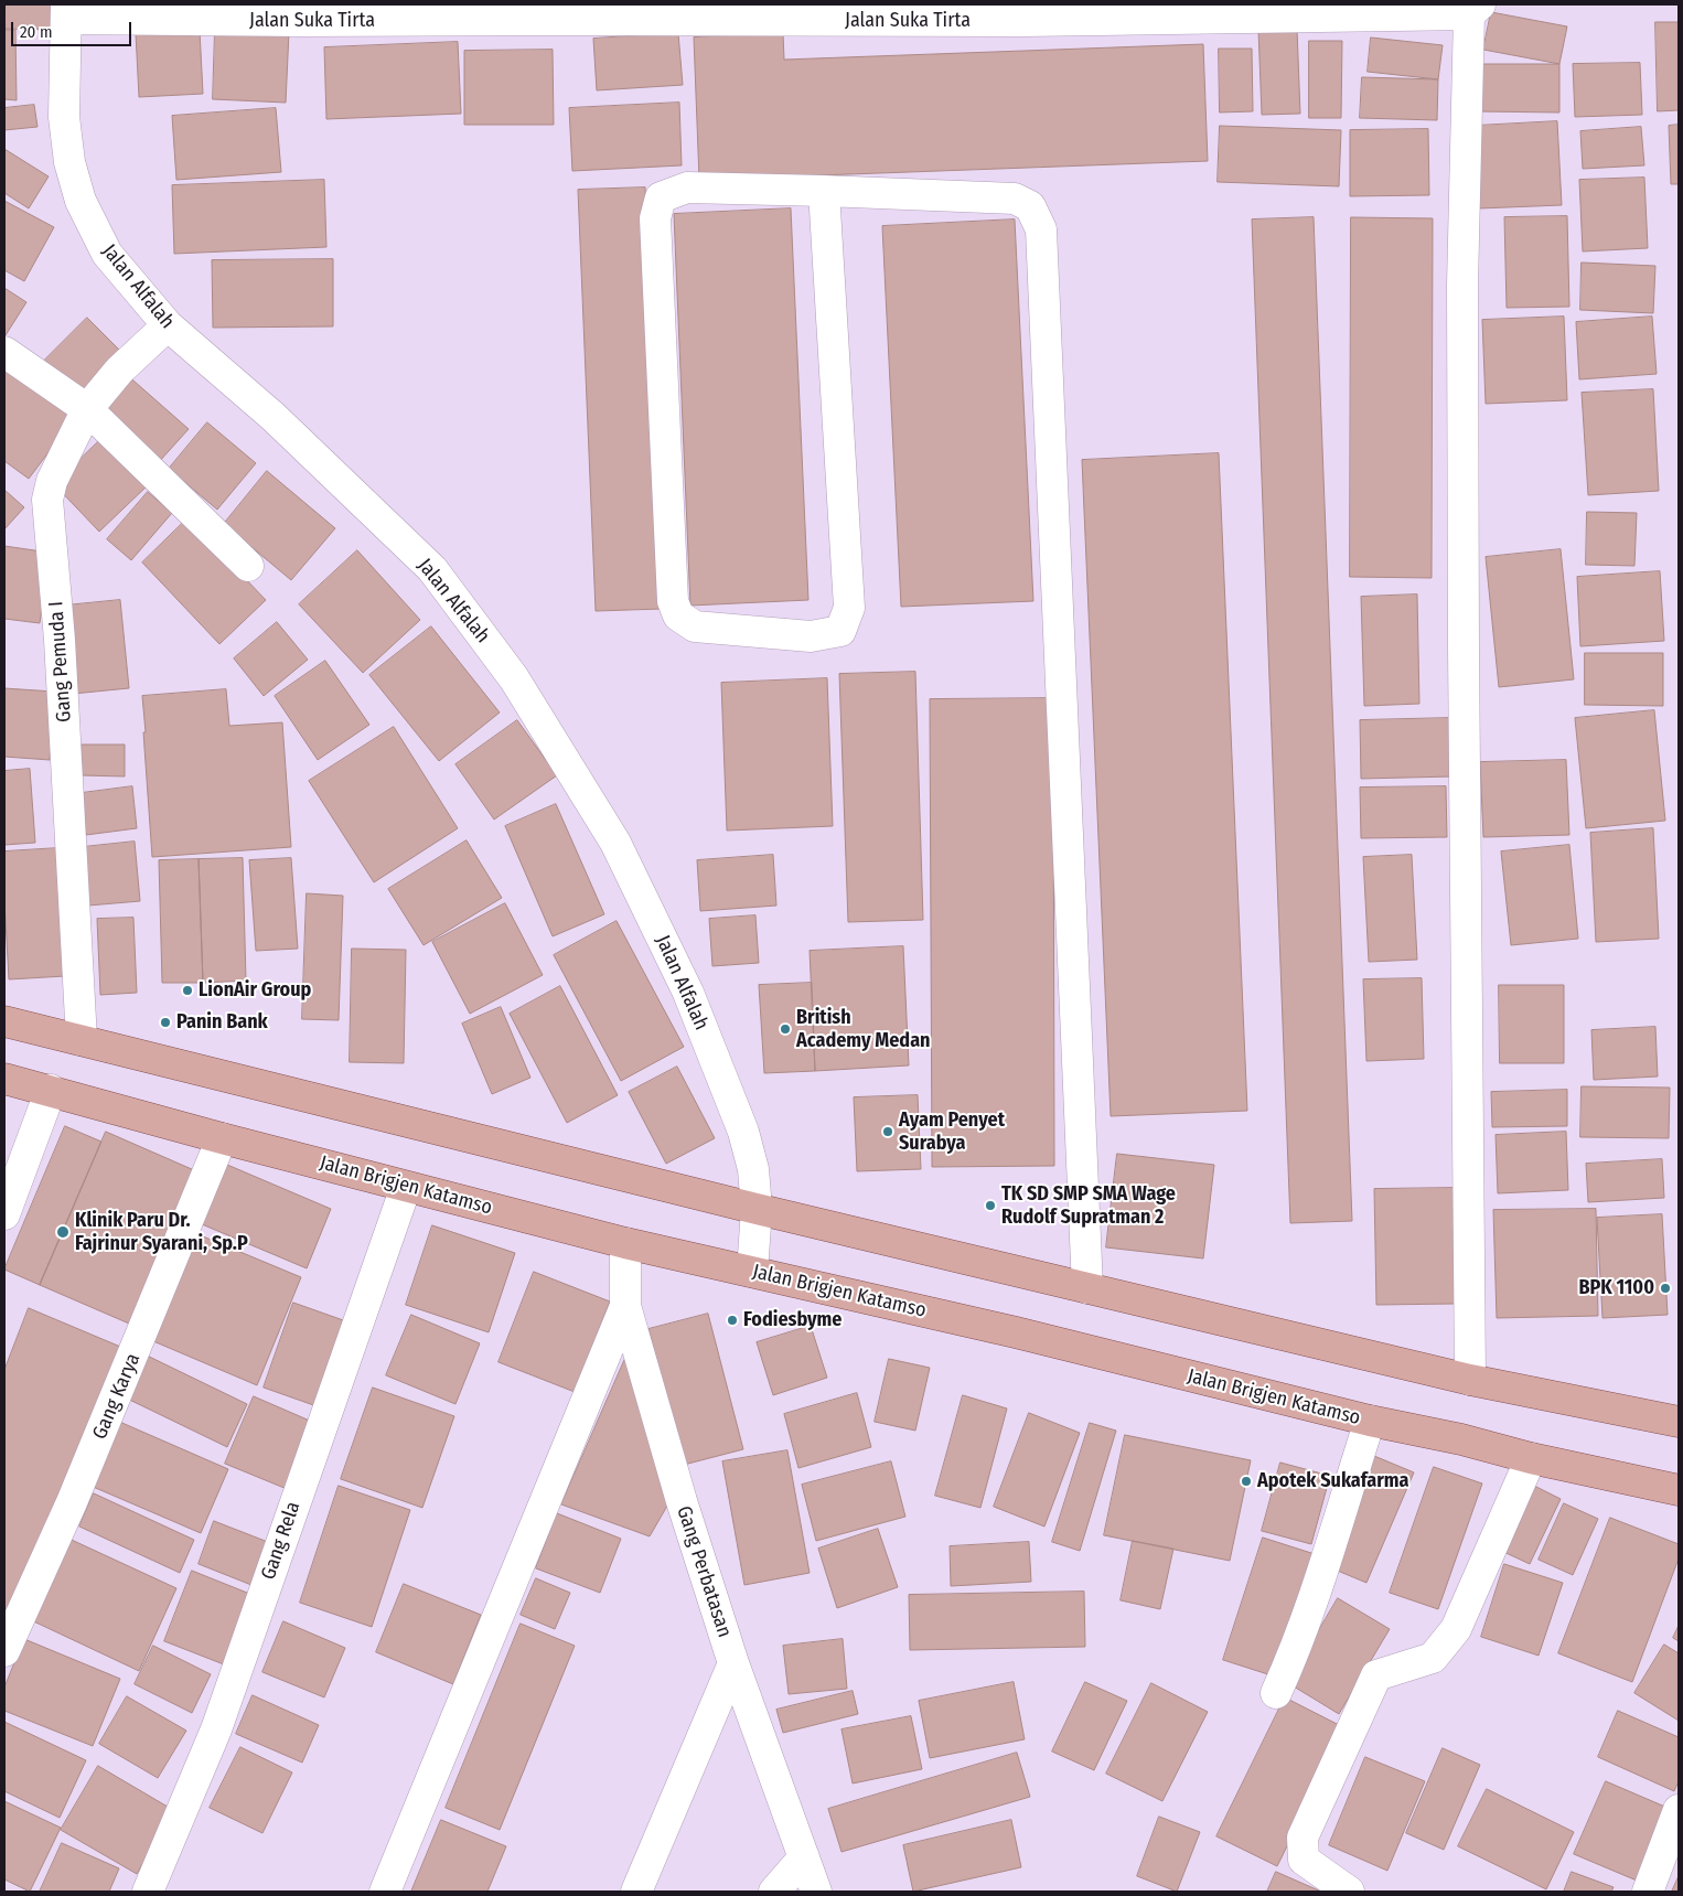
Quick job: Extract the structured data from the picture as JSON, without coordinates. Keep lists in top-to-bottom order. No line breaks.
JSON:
{"streets":{"main road":["Jalan Brigjen Katamso"],"street":["Jalan Suka Tirta","Jalan Alfalah","Gang Pemuda I","Gang Karya","Gang Rela","Gang Perbatasan"]},"crossings":[["Jalan Suka Tirta","Jalan Alfalah"],["Jalan Alfalah","Gang Pemuda I"],["Jalan Alfalah","Jalan Brigjen Katamso"],["Jalan Brigjen Katamso","Gang Karya"],["Jalan Brigjen Katamso","Gang Rela"],["Jalan Brigjen Katamso","Gang Perbatasan"]],"places":["LionAir Group","Panin Bank","British Academy Medan","Ayam Penyet Surabya","TK SD SMP SMA Wage Rudolf Supratman 2","Klinik Paru Dr. Fajrinur Syarani, Sp.P","BPK 1100","Fodiesbyme","Apotek Sukafarma"],"scale_bar":"20 m"}
